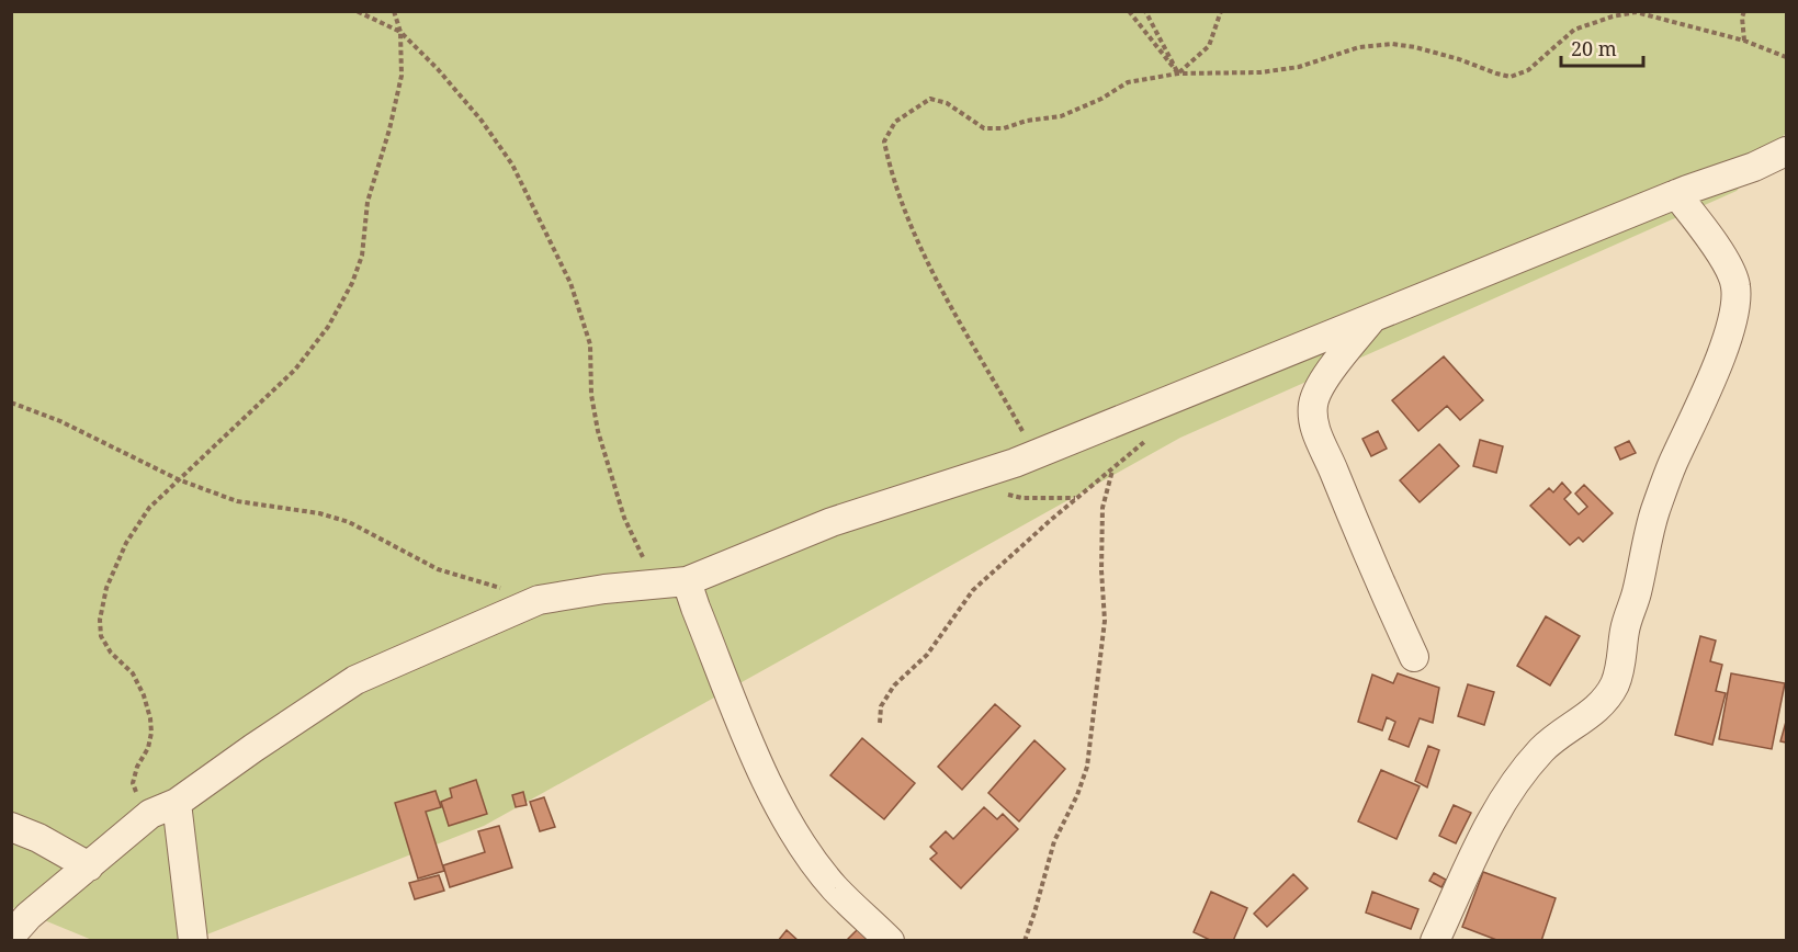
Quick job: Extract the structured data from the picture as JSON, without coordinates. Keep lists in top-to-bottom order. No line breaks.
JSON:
{"scale_bar":"20 m"}
